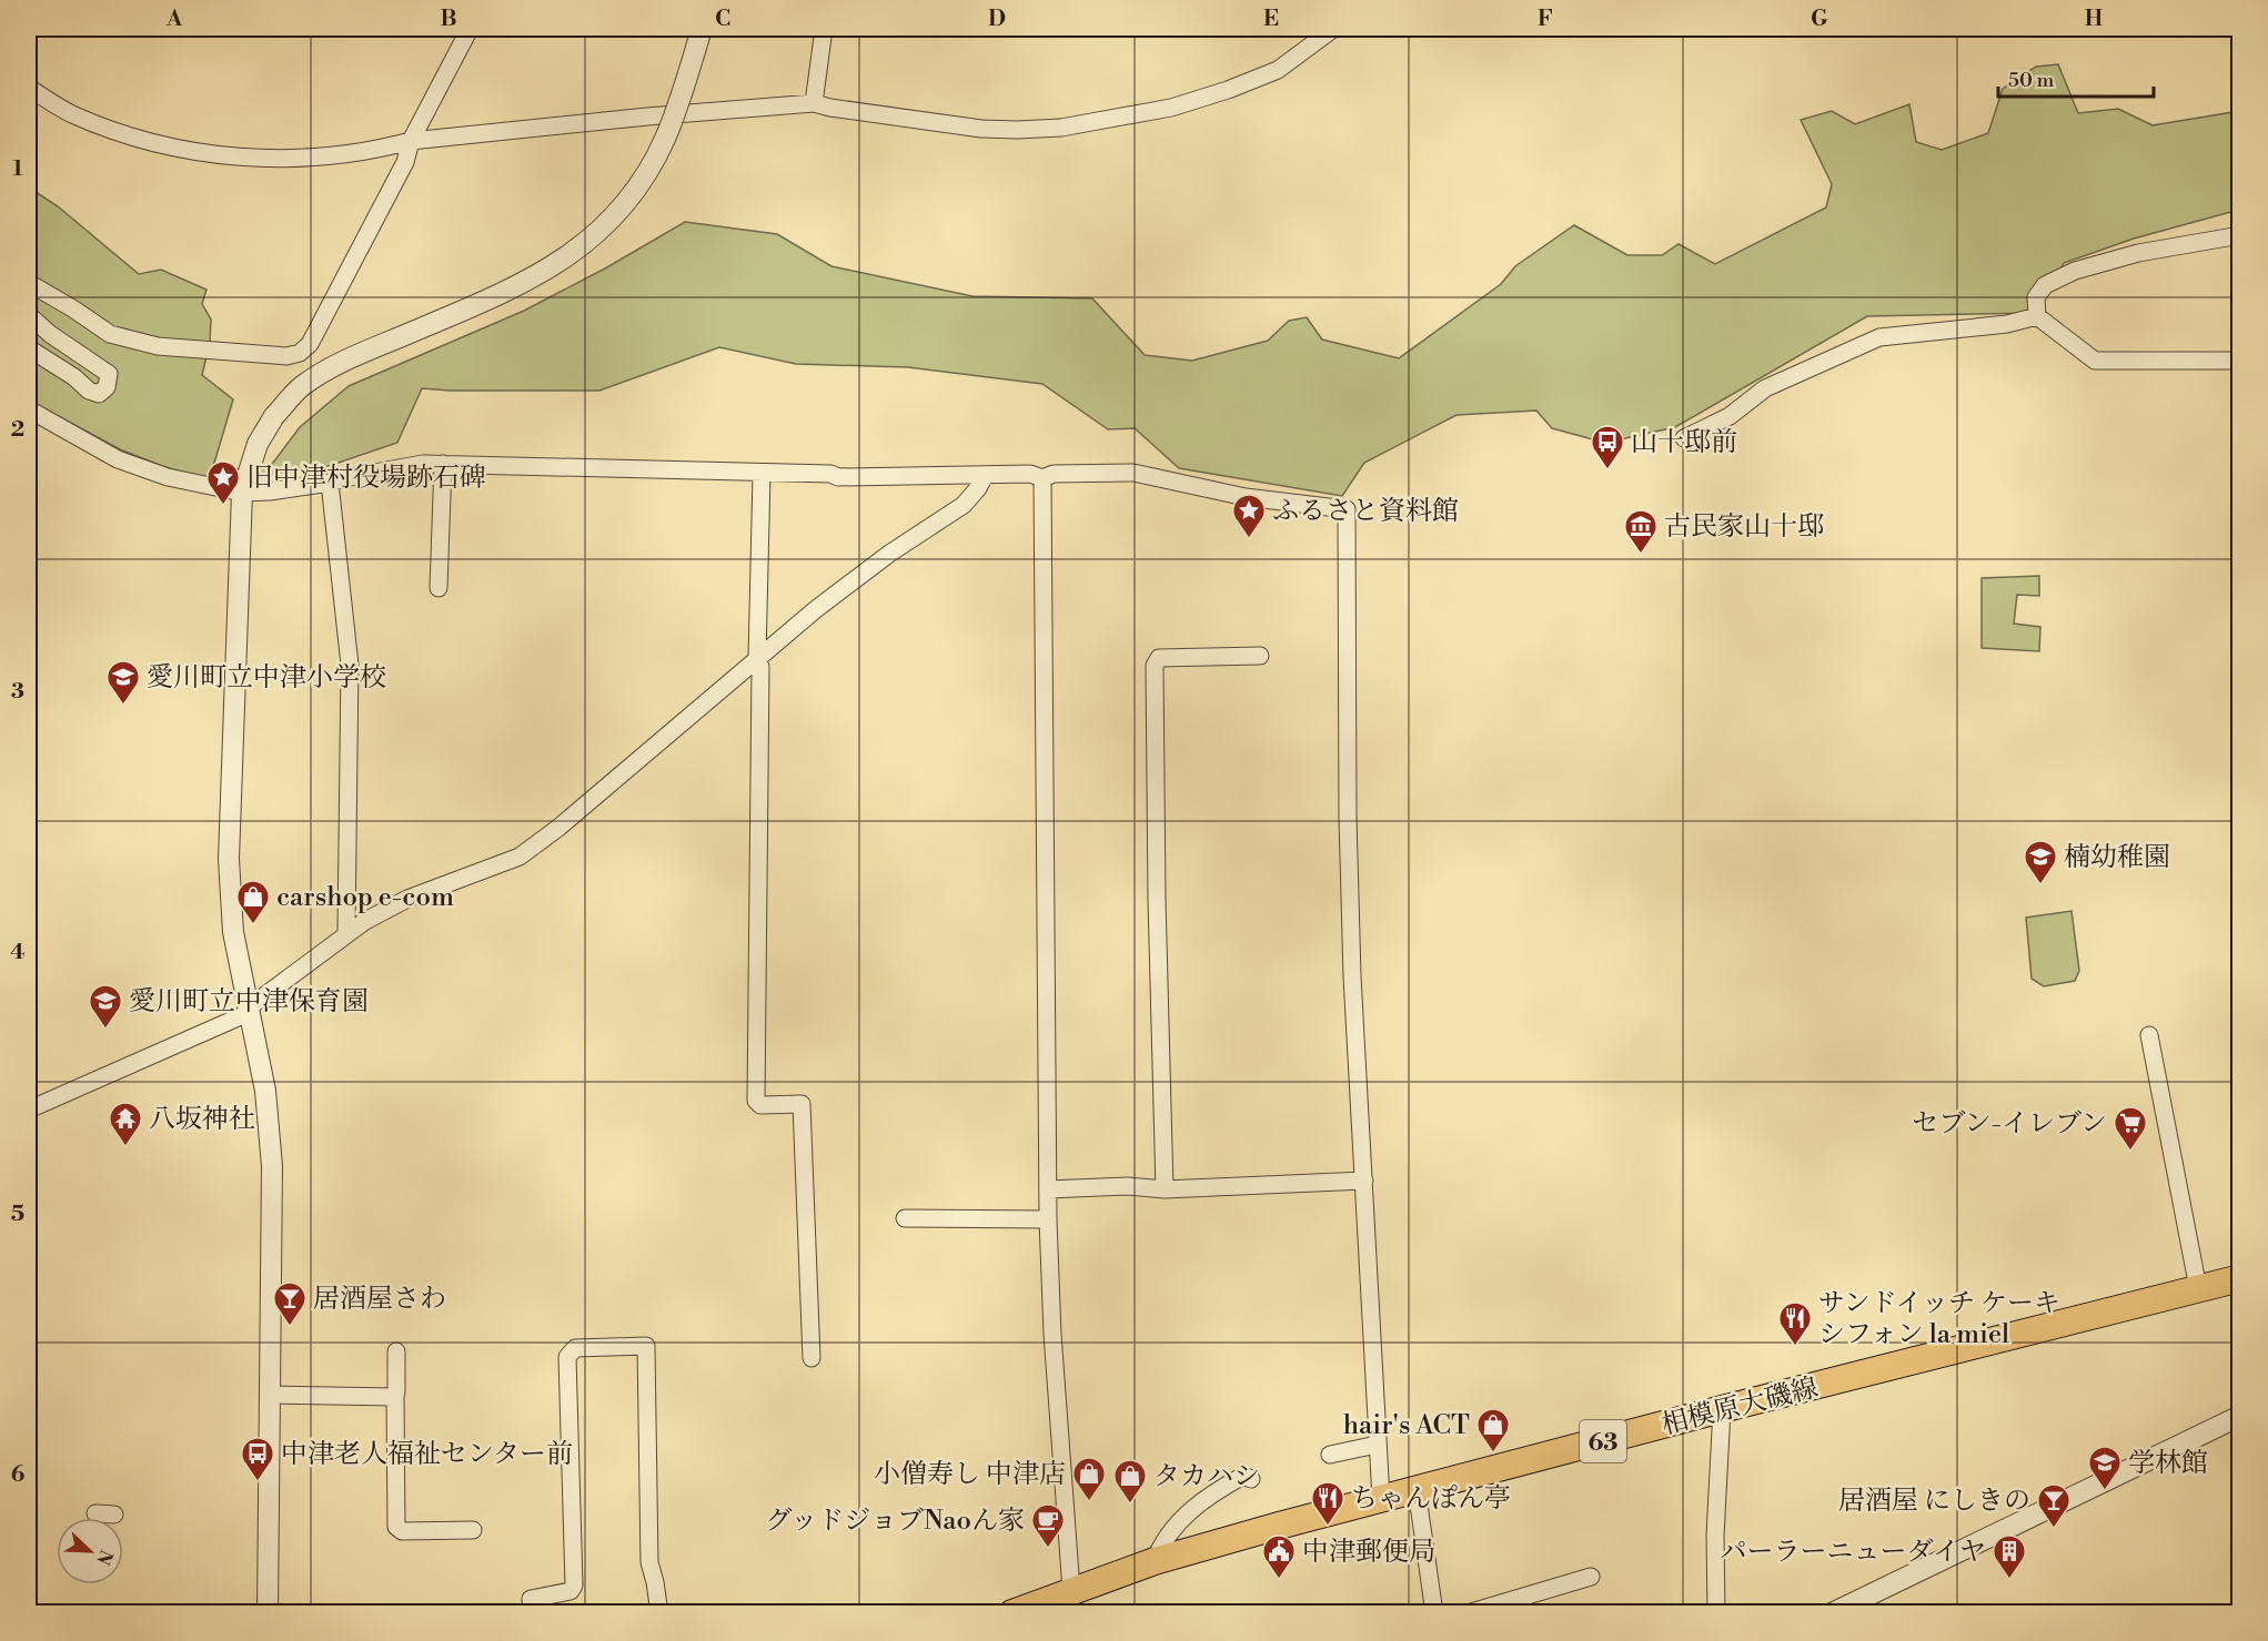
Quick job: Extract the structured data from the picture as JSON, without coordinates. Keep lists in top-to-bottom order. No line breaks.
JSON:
{"streets":{"main road":["相模原大磯線","63"]},"places":{"bus stop":["山十邸前","中津老人福祉センター前"],"place":["旧中津村役場跡石碑","ふるさと資料館"],"museum":["古民家山十邸"],"school or university":["愛川町立中津小学校","楠幼稚園","愛川町立中津保育園","学林館"],"shop":["carshop e-com","hair's ACT","小僧寿し 中津店","タカハシ"],"temple":["八坂神社"],"supermarket":["セブン-イレブン"],"bar":["居酒屋さわ","居酒屋 にしきの"],"restaurant":["サンドイッチ ケーキ シフォン la miel","ちゃんぽん亭"],"cafe":["グッドジョブNaoん家"],"public building":["中津郵便局"],"building":["パーラーニューダイヤ"]},"scale_bar":"50 m","north":"bottom right","grid":{"columns":["A","B","C","D","E","F","G","H"],"rows":["1","2","3","4","5","6"]}}
